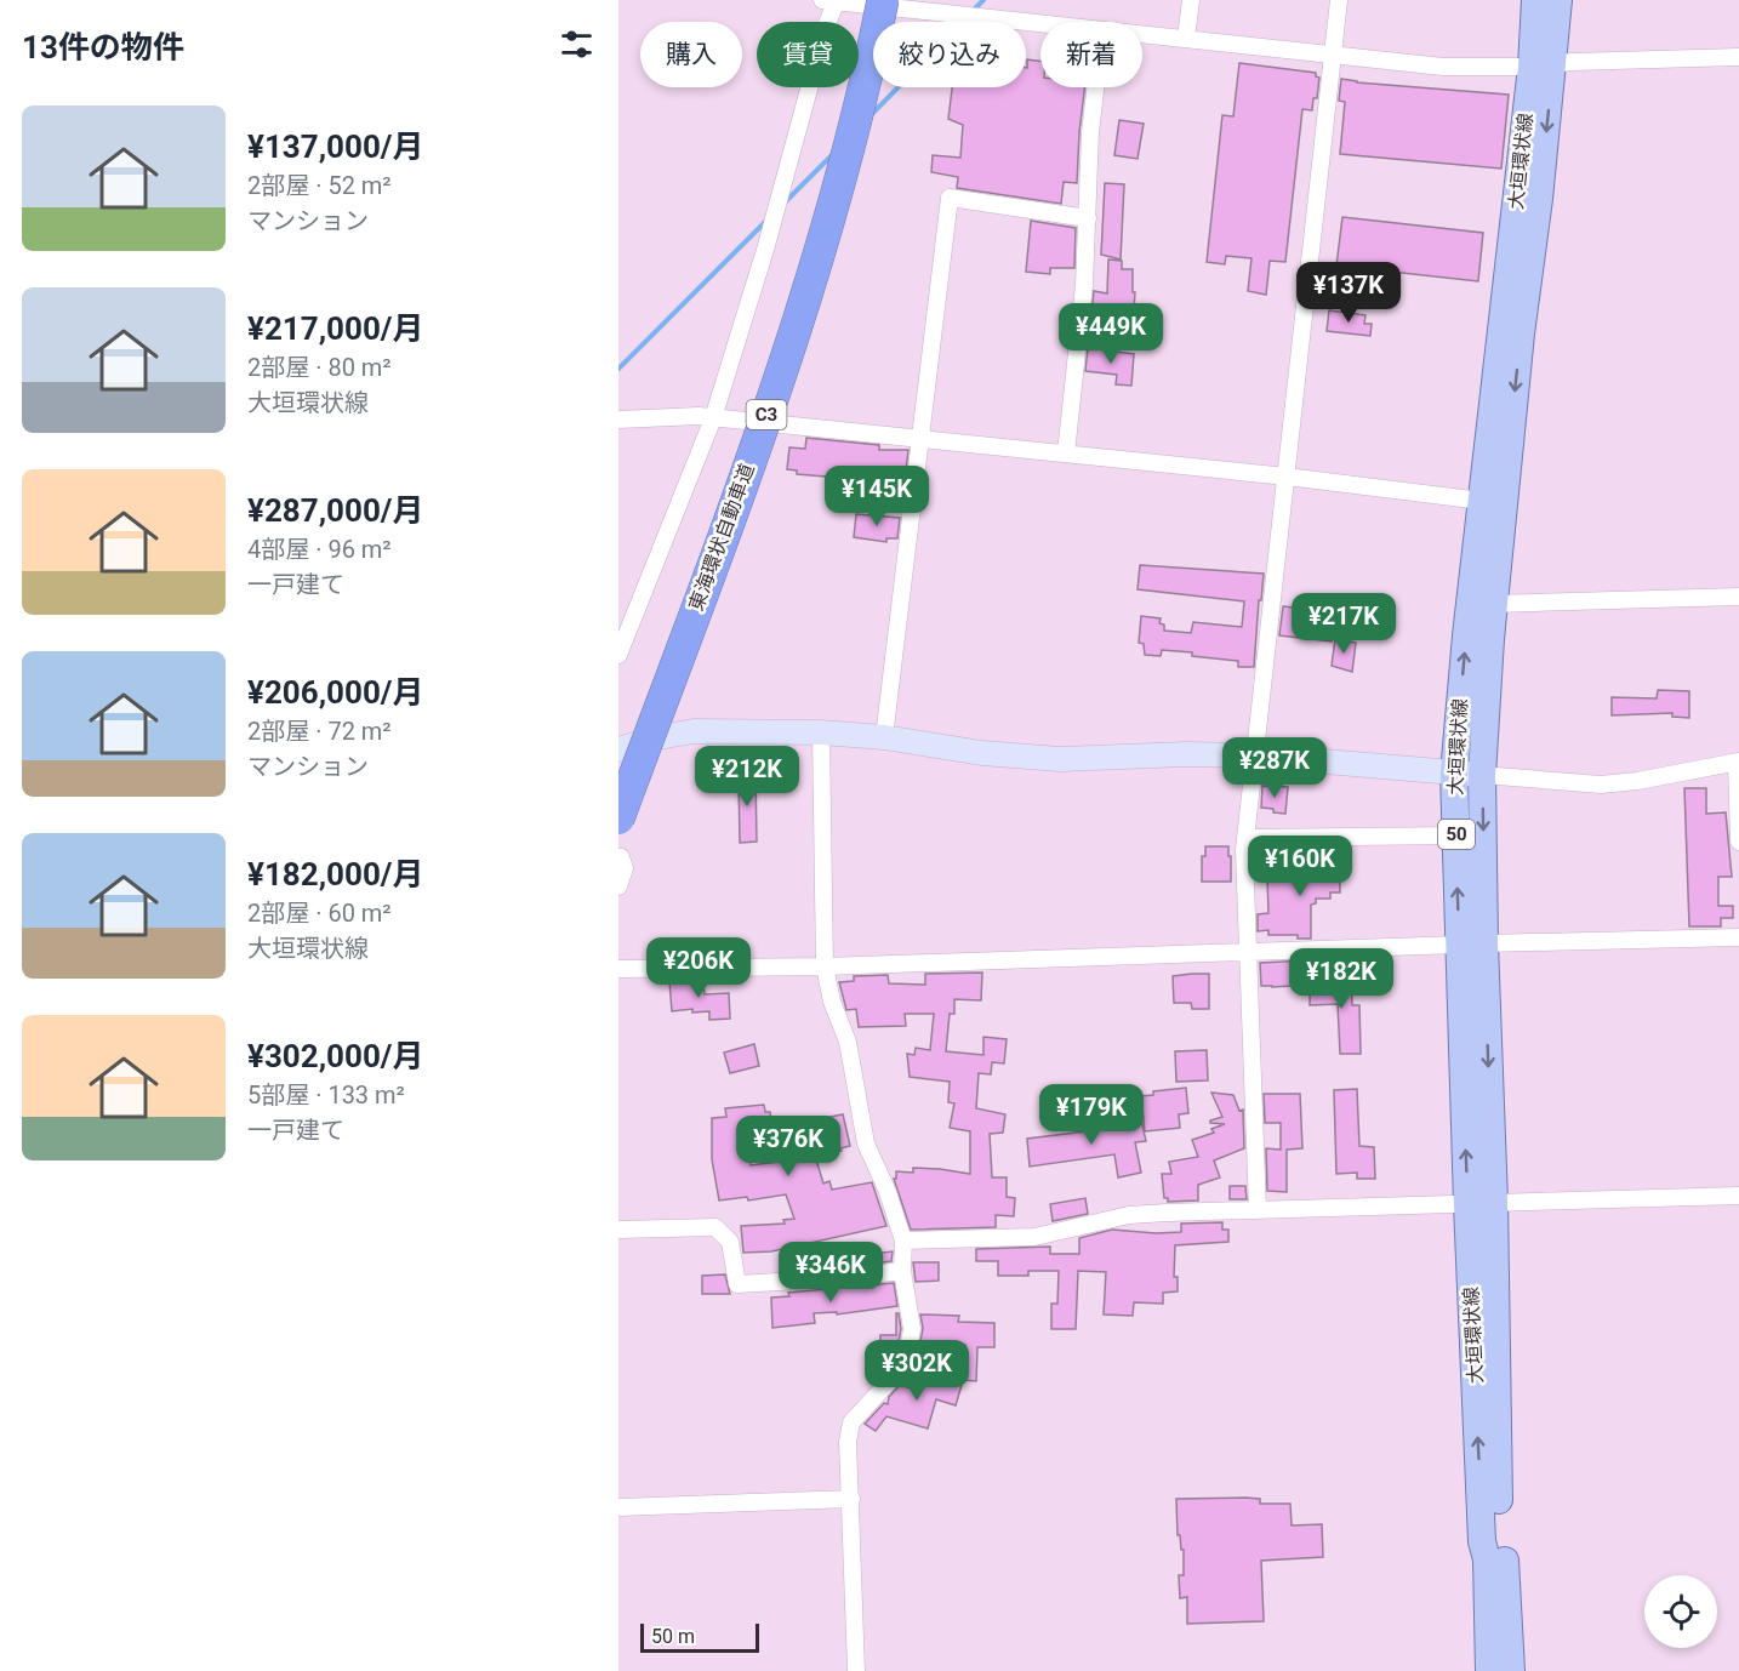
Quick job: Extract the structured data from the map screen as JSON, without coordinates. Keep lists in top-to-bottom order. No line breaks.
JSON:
{"streets":{"highway":["C3","東海環状自動車道"],"main road":["大垣環状線","50"]},"scale_bar":"50 m","page":{"heading":"13件の物件","chip":["購入","賃貸","絞り込み","新着"],"list":[{"name":"¥137,000/月","note":"2部屋 · 52 m² · マンション"},{"name":"¥217,000/月","note":"2部屋 · 80 m² · 大垣環状線"},{"name":"¥287,000/月","note":"4部屋 · 96 m² · 一戸建て"},{"name":"¥206,000/月","note":"2部屋 · 72 m² · マンション"},{"name":"¥182,000/月","note":"2部屋 · 60 m² · 大垣環状線"},{"name":"¥302,000/月","note":"5部屋 · 133 m² · 一戸建て"}],"price":["¥137K","¥449K","¥145K","¥217K","¥287K","¥212K","¥160K","¥206K","¥182K","¥179K","¥376K","¥346K","¥302K"],"scale":"50 m"}}
